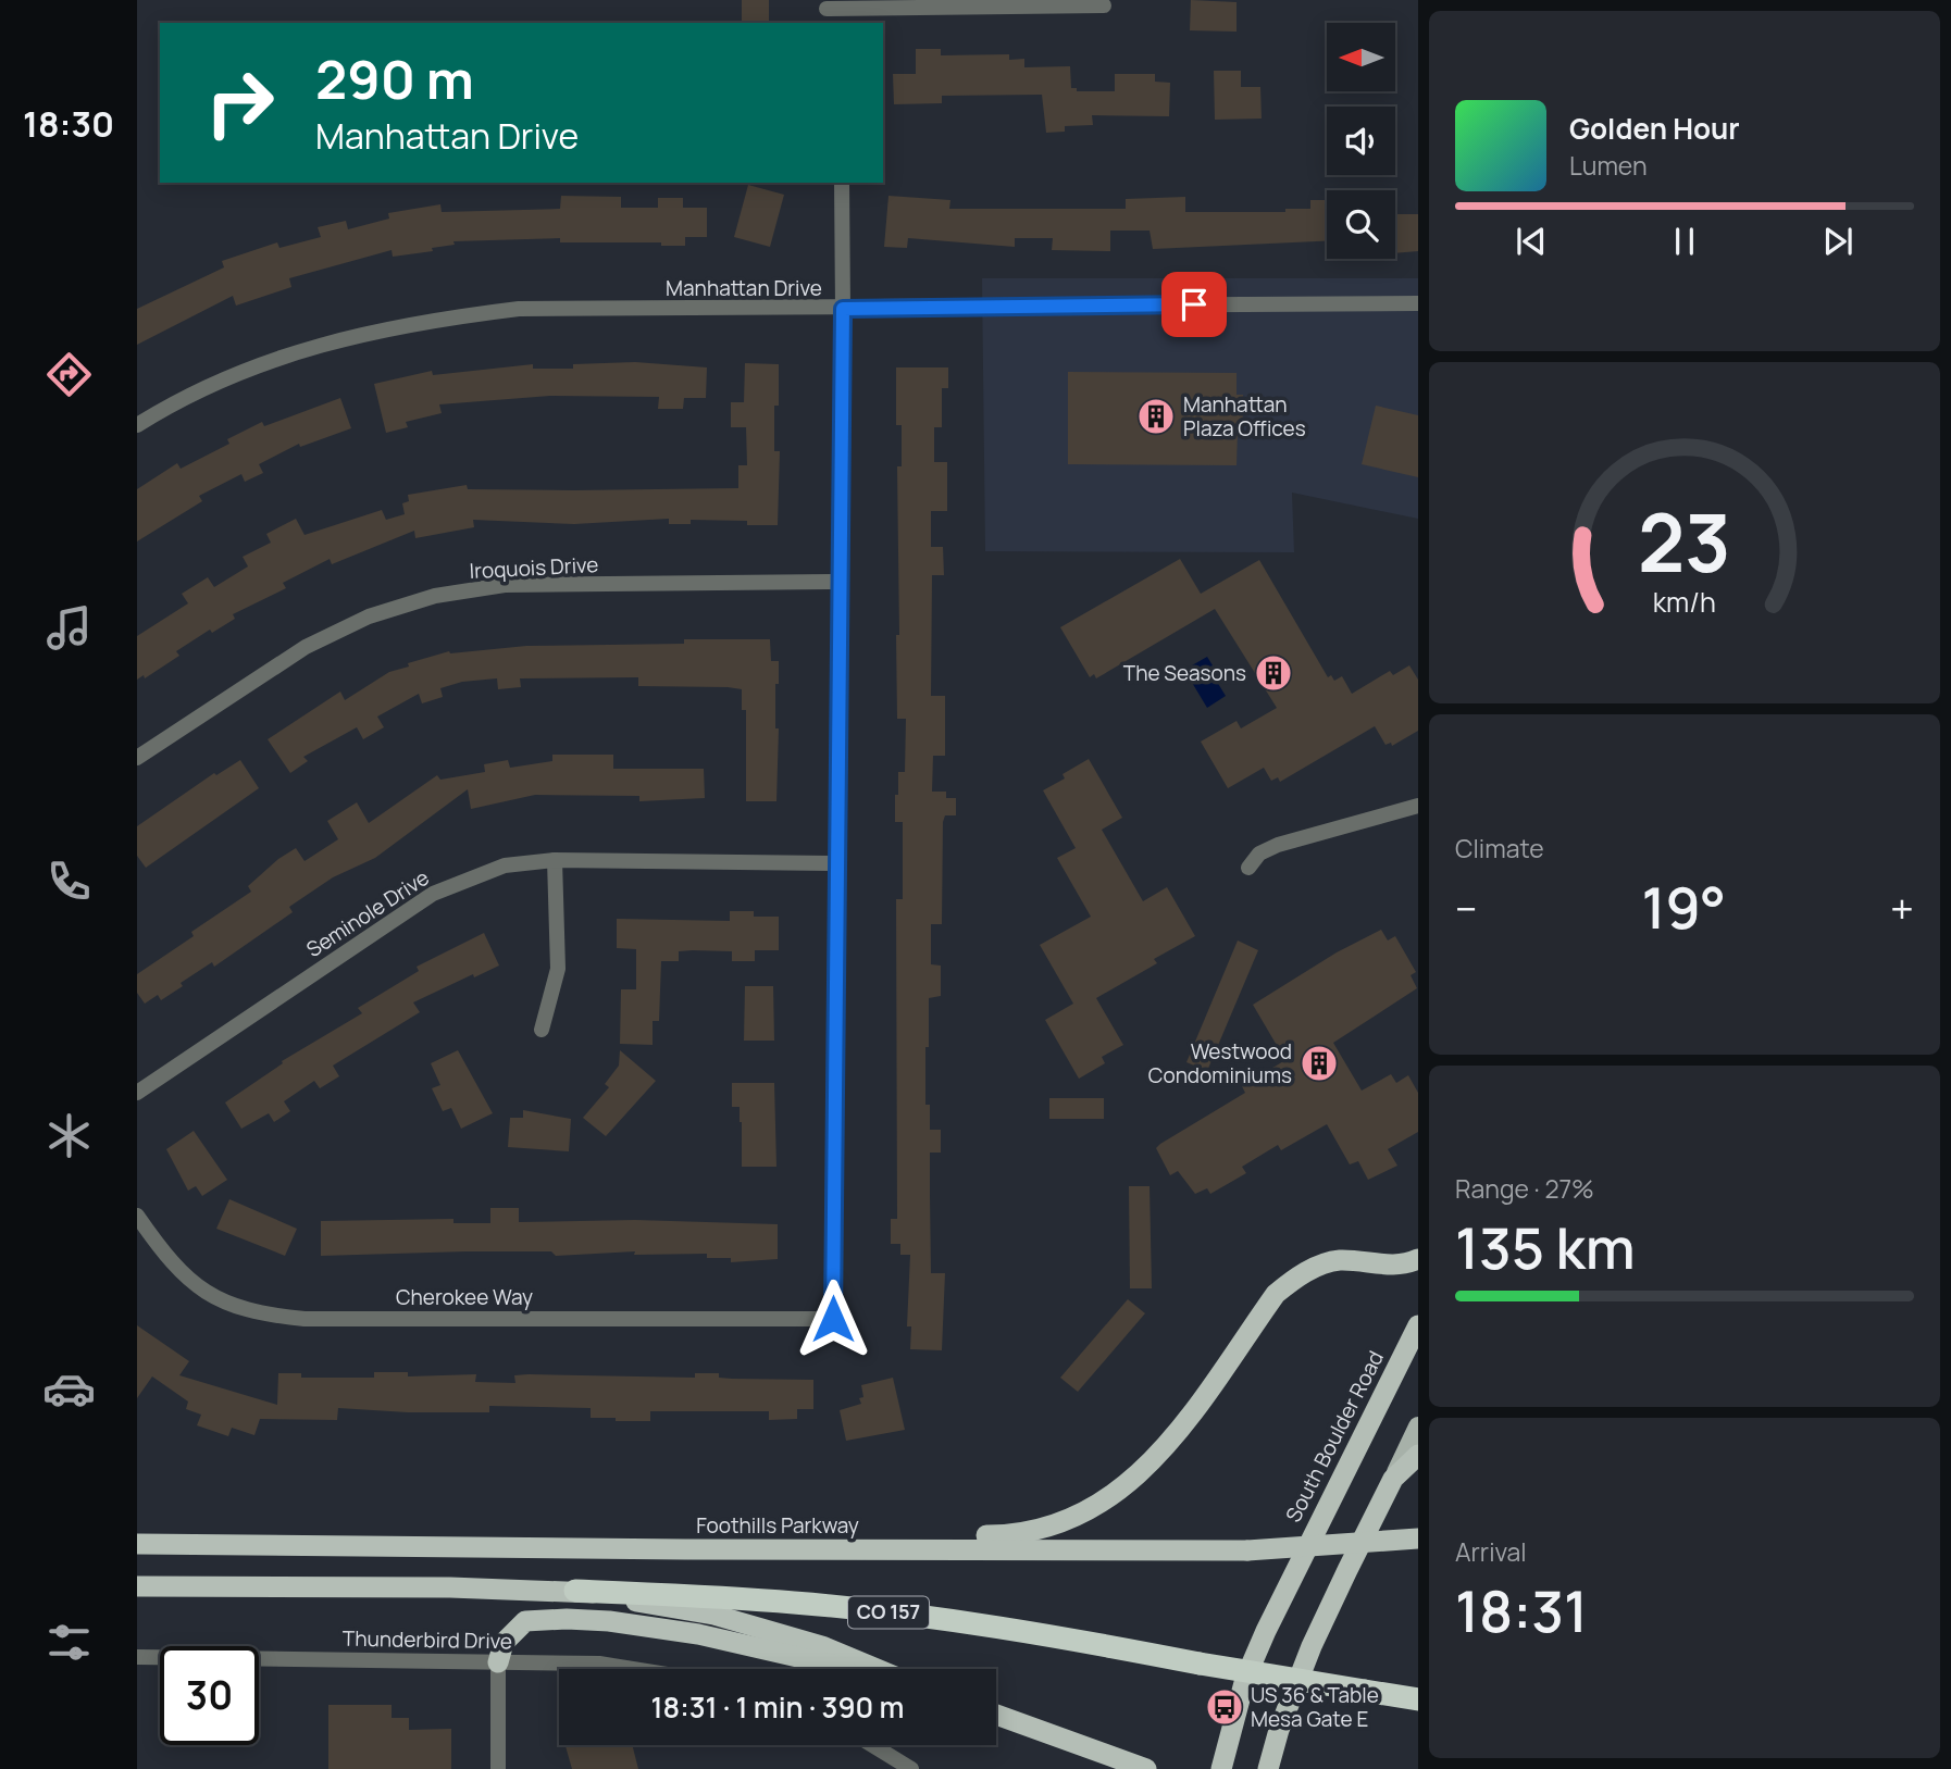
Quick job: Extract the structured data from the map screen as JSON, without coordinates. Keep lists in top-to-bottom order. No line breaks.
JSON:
{"streets":{"highway":["South Boulder Road","Foothills Parkway","CO 157"],"street":["Manhattan Drive","Iroquois Drive","Seminole Drive","Cherokee Way","Thunderbird Drive"]},"crossings":[["Seminole Drive","Cherokee Way"]],"places":{"building":["Manhattan Plaza Offices","The Seasons","Westwood Condominiums"],"bus stop":["US 36 & Table Mesa Gate E"]},"north":"left","page":{"tabs":"18:30","turn":["290 m","Manhattan Drive"],"song":["Golden Hour","Lumen"],"tile":["Climate",["Range · 27%","135 km"],["Arrival","18:31"]],"heat":["−","19°","+"],"limit":"30","trip":"18:31 · 1 min · 390 m","gauge":["23","km/h"]}}
